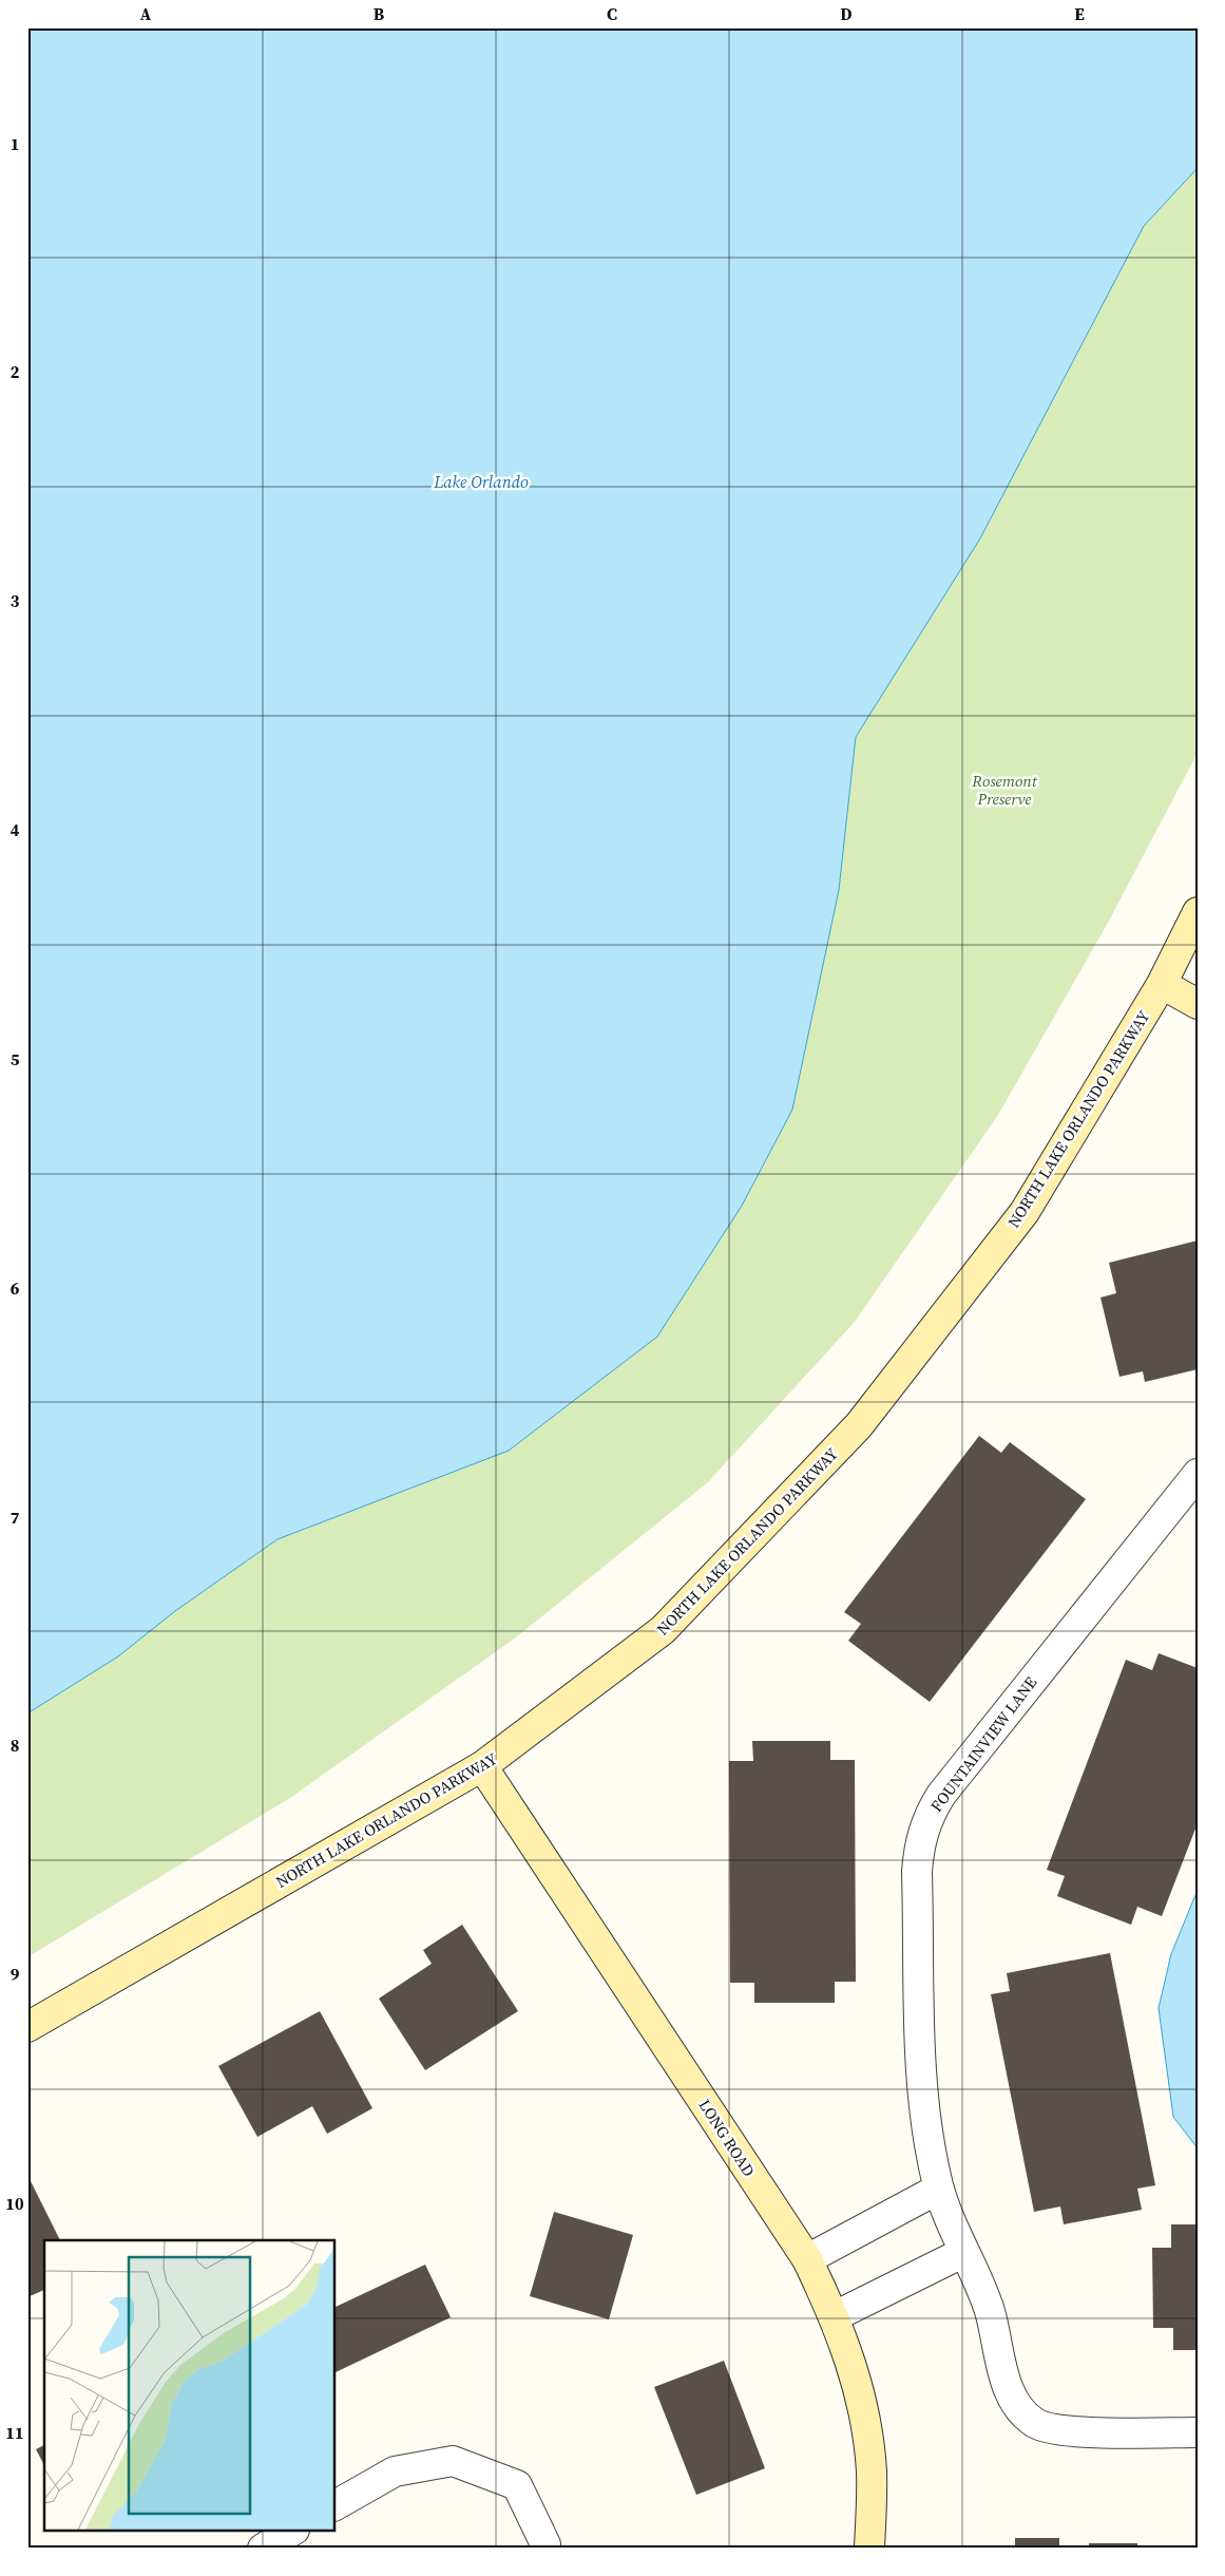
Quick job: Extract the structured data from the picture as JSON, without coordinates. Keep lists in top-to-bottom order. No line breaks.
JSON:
{"streets":{"street":["NORTH LAKE ORLANDO PARKWAY","FOUNTAINVIEW LANE","LONG ROAD"]},"crossings":[["NORTH LAKE ORLANDO PARKWAY","LONG ROAD"]],"water":["Lake Orlando"],"parks":["Rosemont Preserve"],"grid":{"columns":["A","B","C","D","E"],"rows":["1","2","3","4","5","6","7","8","9","10","11"]}}
